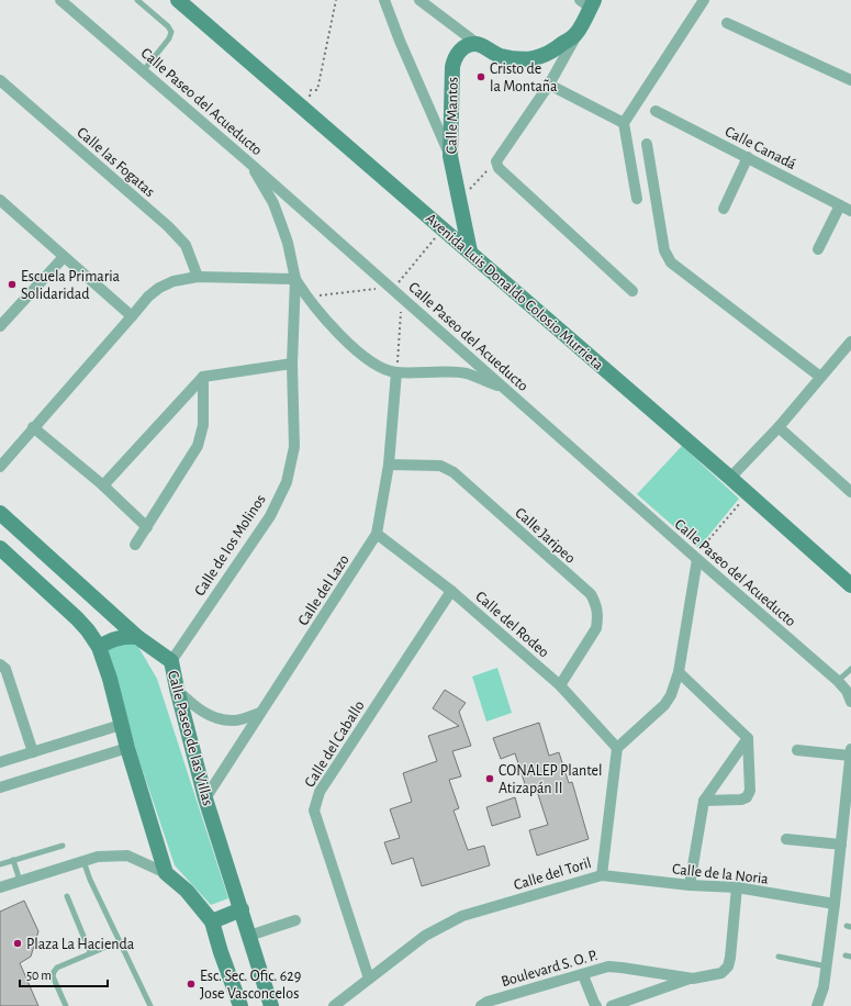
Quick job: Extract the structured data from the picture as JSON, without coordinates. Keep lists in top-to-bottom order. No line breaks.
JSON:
{"streets":{"street":["Calle Paseo del Acueducto","Calle Mantos","Calle Canadá","Calle las Fogatas","Avenida Luis Donaldo Colosio Murrieta","Calle Jaripeo","Calle de los Molinos","Calle del Lazo","Calle del Rodeo","Calle Paseo de las Villas","Calle del Caballo","Calle del Toril","Calle de la Noria","Boulevard S. O. P."]},"crossings":[["Calle Paseo del Acueducto","Calle de los Molinos"],["Calle Mantos","Avenida Luis Donaldo Colosio Murrieta"],["Calle Jaripeo","Calle del Lazo"],["Calle Jaripeo","Calle del Rodeo"],["Calle de los Molinos","Calle del Lazo"],["Calle de los Molinos","Calle Paseo de las Villas"],["Calle del Lazo","Calle del Rodeo"],["Calle del Lazo","Calle Paseo de las Villas"],["Calle del Rodeo","Calle del Caballo"],["Calle del Rodeo","Calle del Toril"],["Calle del Caballo","Calle del Toril"],["Calle del Toril","Calle de la Noria"],["Calle de la Noria","Boulevard S. O. P."]],"places":["Cristo de la Montaña","Escuela Primaria Solidaridad","CONALEP Plantel Atizapán II","Plaza La Hacienda","Esc. Sec. Ofic. 629 Jose Vasconcelos"],"scale_bar":"50 m"}
